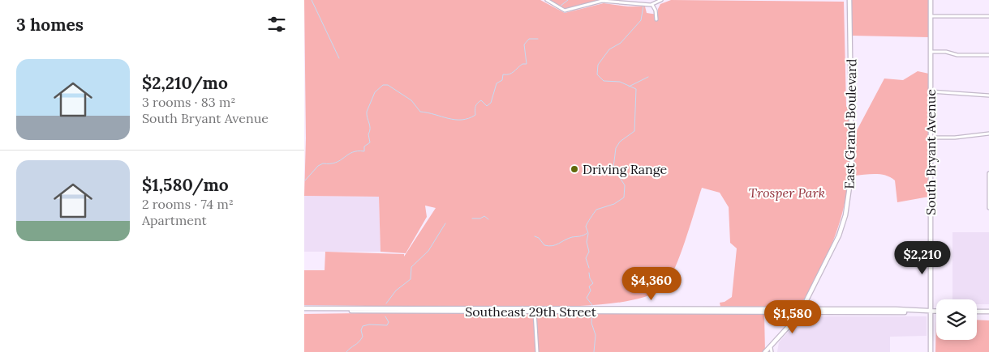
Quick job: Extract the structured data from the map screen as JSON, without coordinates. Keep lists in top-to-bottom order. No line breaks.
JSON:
{"streets":{"street":["East Grand Boulevard","South Bryant Avenue","Southeast 29th Street"]},"crossings":[["East Grand Boulevard","Southeast 29th Street"],["South Bryant Avenue","Southeast 29th Street"]],"parks":["Trosper Park"],"places":["Driving Range"],"page":{"heading":"3 homes","list":[{"name":"$2,210/mo","note":"3 rooms · 83 m² · South Bryant Avenue"},{"name":"$1,580/mo","note":"2 rooms · 74 m² · Apartment"}],"price":["$2,210","$4,360","$1,580"]}}
